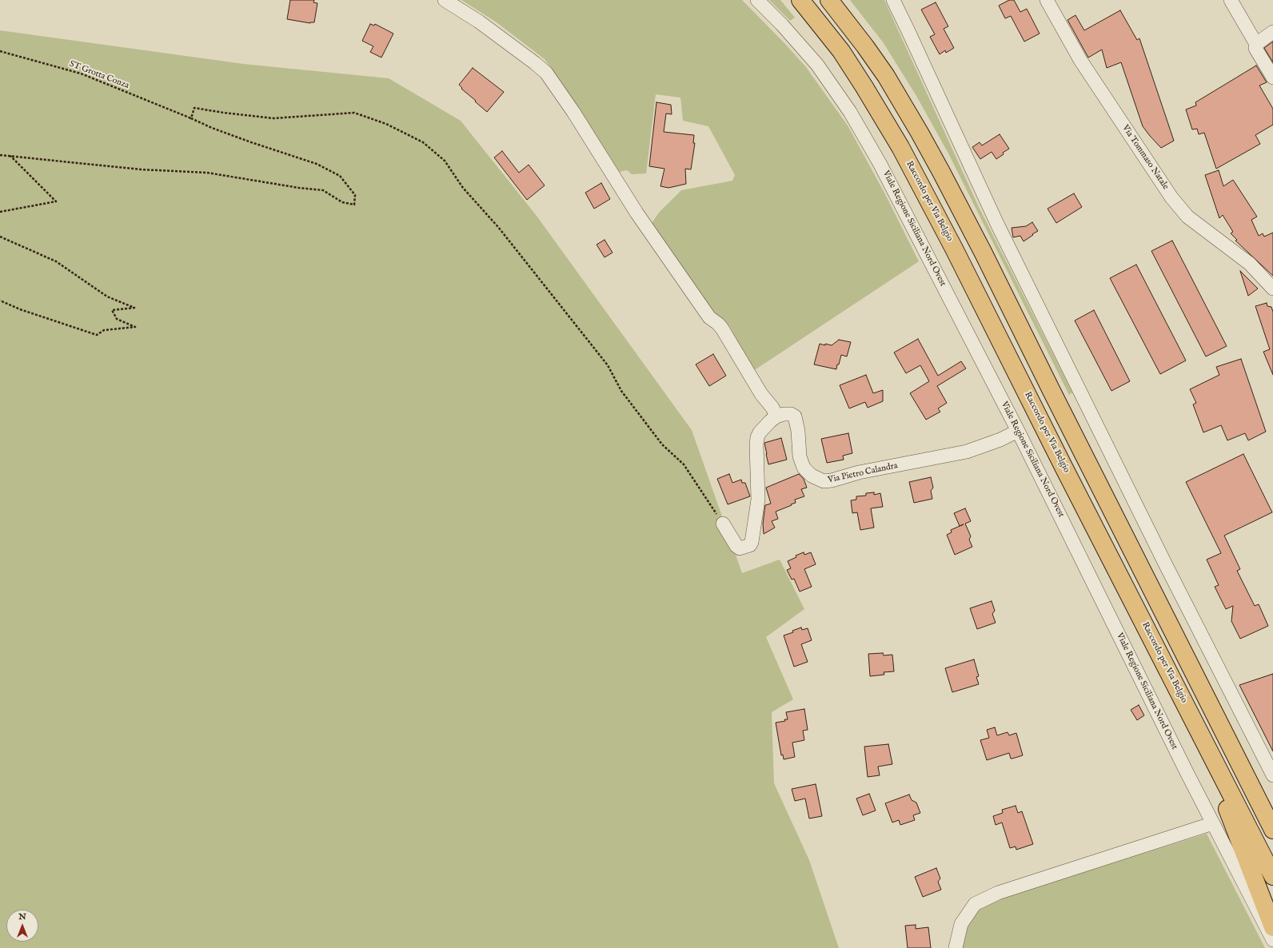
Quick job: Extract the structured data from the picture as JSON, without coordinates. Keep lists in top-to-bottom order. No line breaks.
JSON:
{"streets":{"highway":["Raccordo per Via Belgio"],"street":["Via Tommaso Natale","Viale Regione Siciliana Nord Ovest","Via Pietro Calandra"],"path":["ST Grotta Conza"]},"crossings":[["Viale Regione Siciliana Nord Ovest","Via Pietro Calandra"]],"north":"top"}
